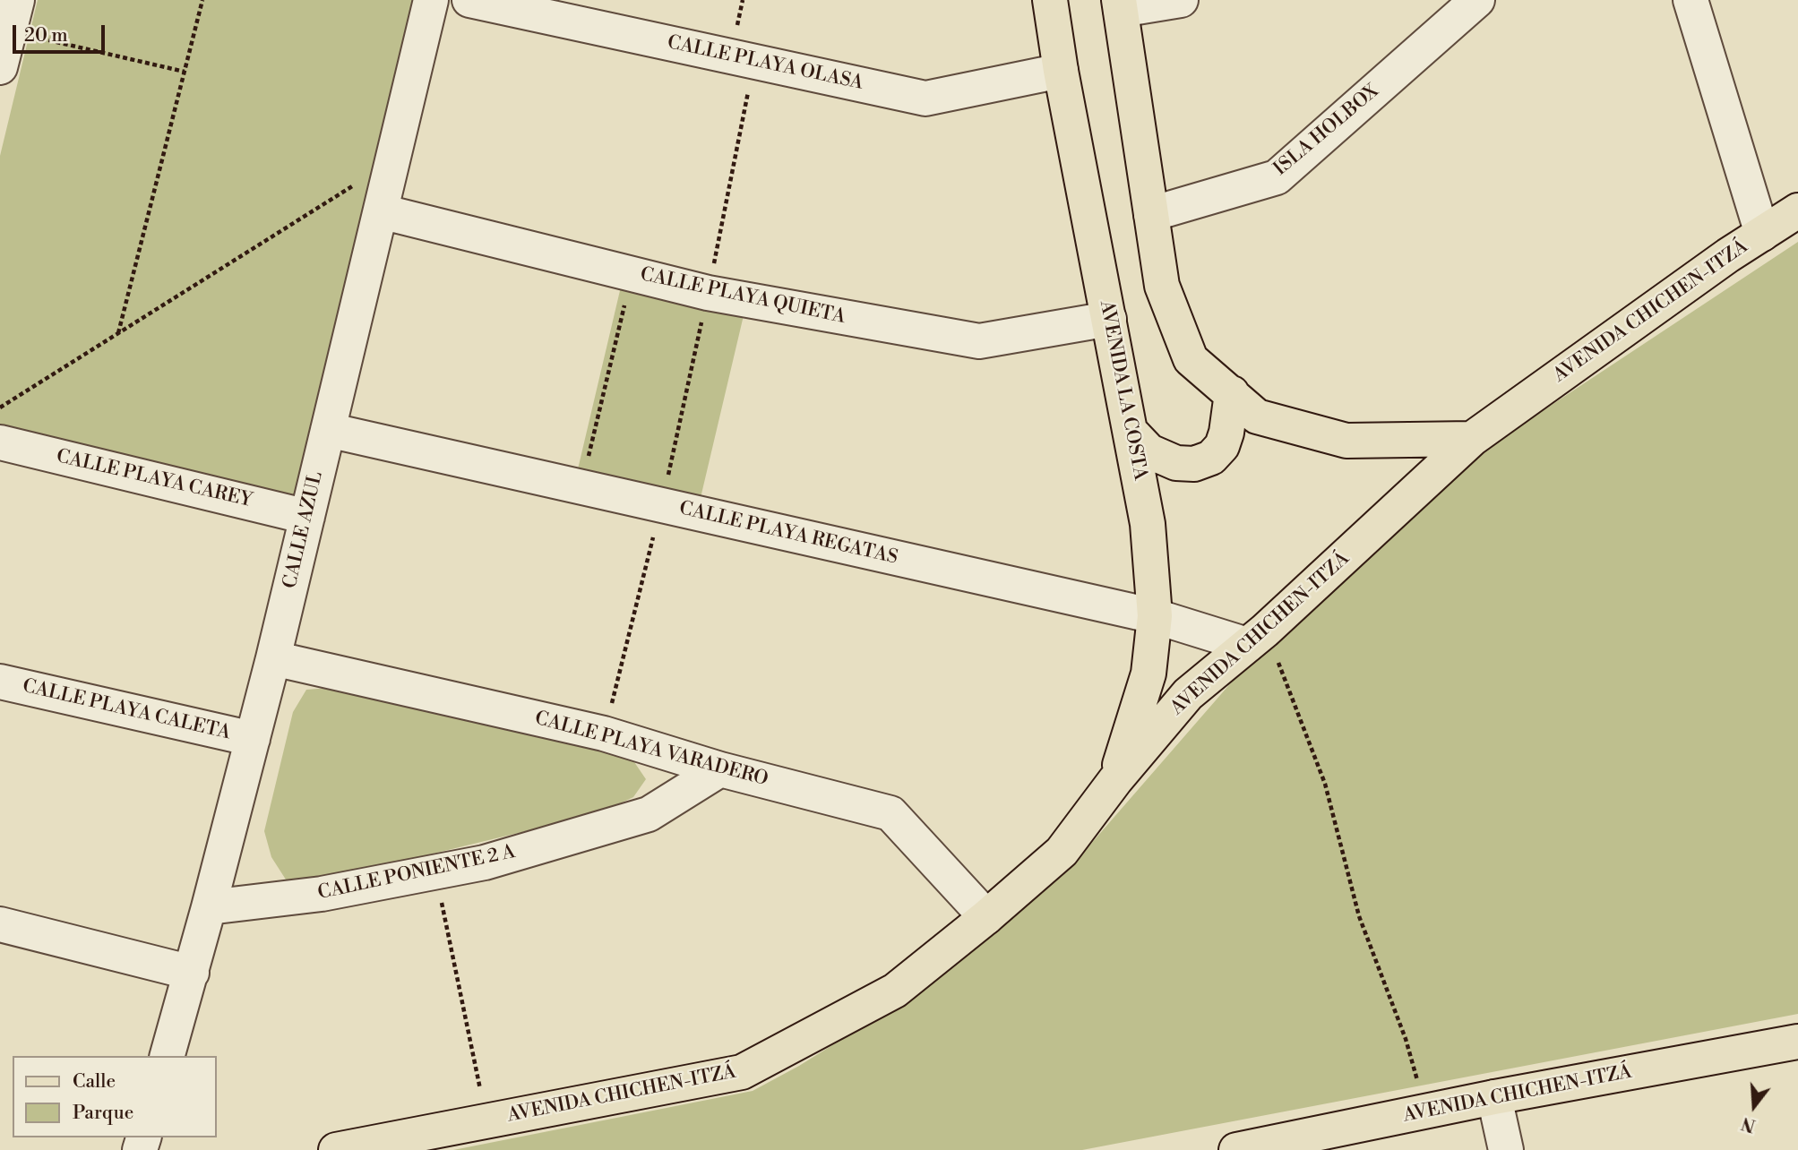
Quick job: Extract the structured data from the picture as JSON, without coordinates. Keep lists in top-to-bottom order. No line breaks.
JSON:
{"streets":{"main road":["AVENIDA CHICHEN-ITZÁ","AVENIDA LA COSTA"],"street":["CALLE PLAYA OLASA","ISLA HOLBOX","CALLE PLAYA QUIETA","CALLE PLAYA CAREY","CALLE AZUL","CALLE PLAYA REGATAS","CALLE PLAYA CALETA","CALLE PLAYA VARADERO","CALLE PONIENTE 2 A"]},"crossings":[["CALLE PLAYA OLASA","AVENIDA LA COSTA"],["CALLE PLAYA QUIETA","AVENIDA LA COSTA"],["CALLE PLAYA QUIETA","CALLE AZUL"],["AVENIDA CHICHEN-ITZÁ","AVENIDA LA COSTA"],["AVENIDA CHICHEN-ITZÁ","CALLE PLAYA REGATAS"],["AVENIDA CHICHEN-ITZÁ","CALLE PLAYA VARADERO"],["AVENIDA LA COSTA","CALLE PLAYA REGATAS"],["CALLE PLAYA CAREY","CALLE AZUL"],["CALLE AZUL","CALLE PLAYA REGATAS"],["CALLE AZUL","CALLE PLAYA CALETA"],["CALLE AZUL","CALLE PLAYA VARADERO"],["CALLE AZUL","CALLE PONIENTE 2 A"],["CALLE PLAYA VARADERO","CALLE PONIENTE 2 A"]],"legend":["Calle","Parque"],"scale_bar":"20 m","north":"bottom"}
